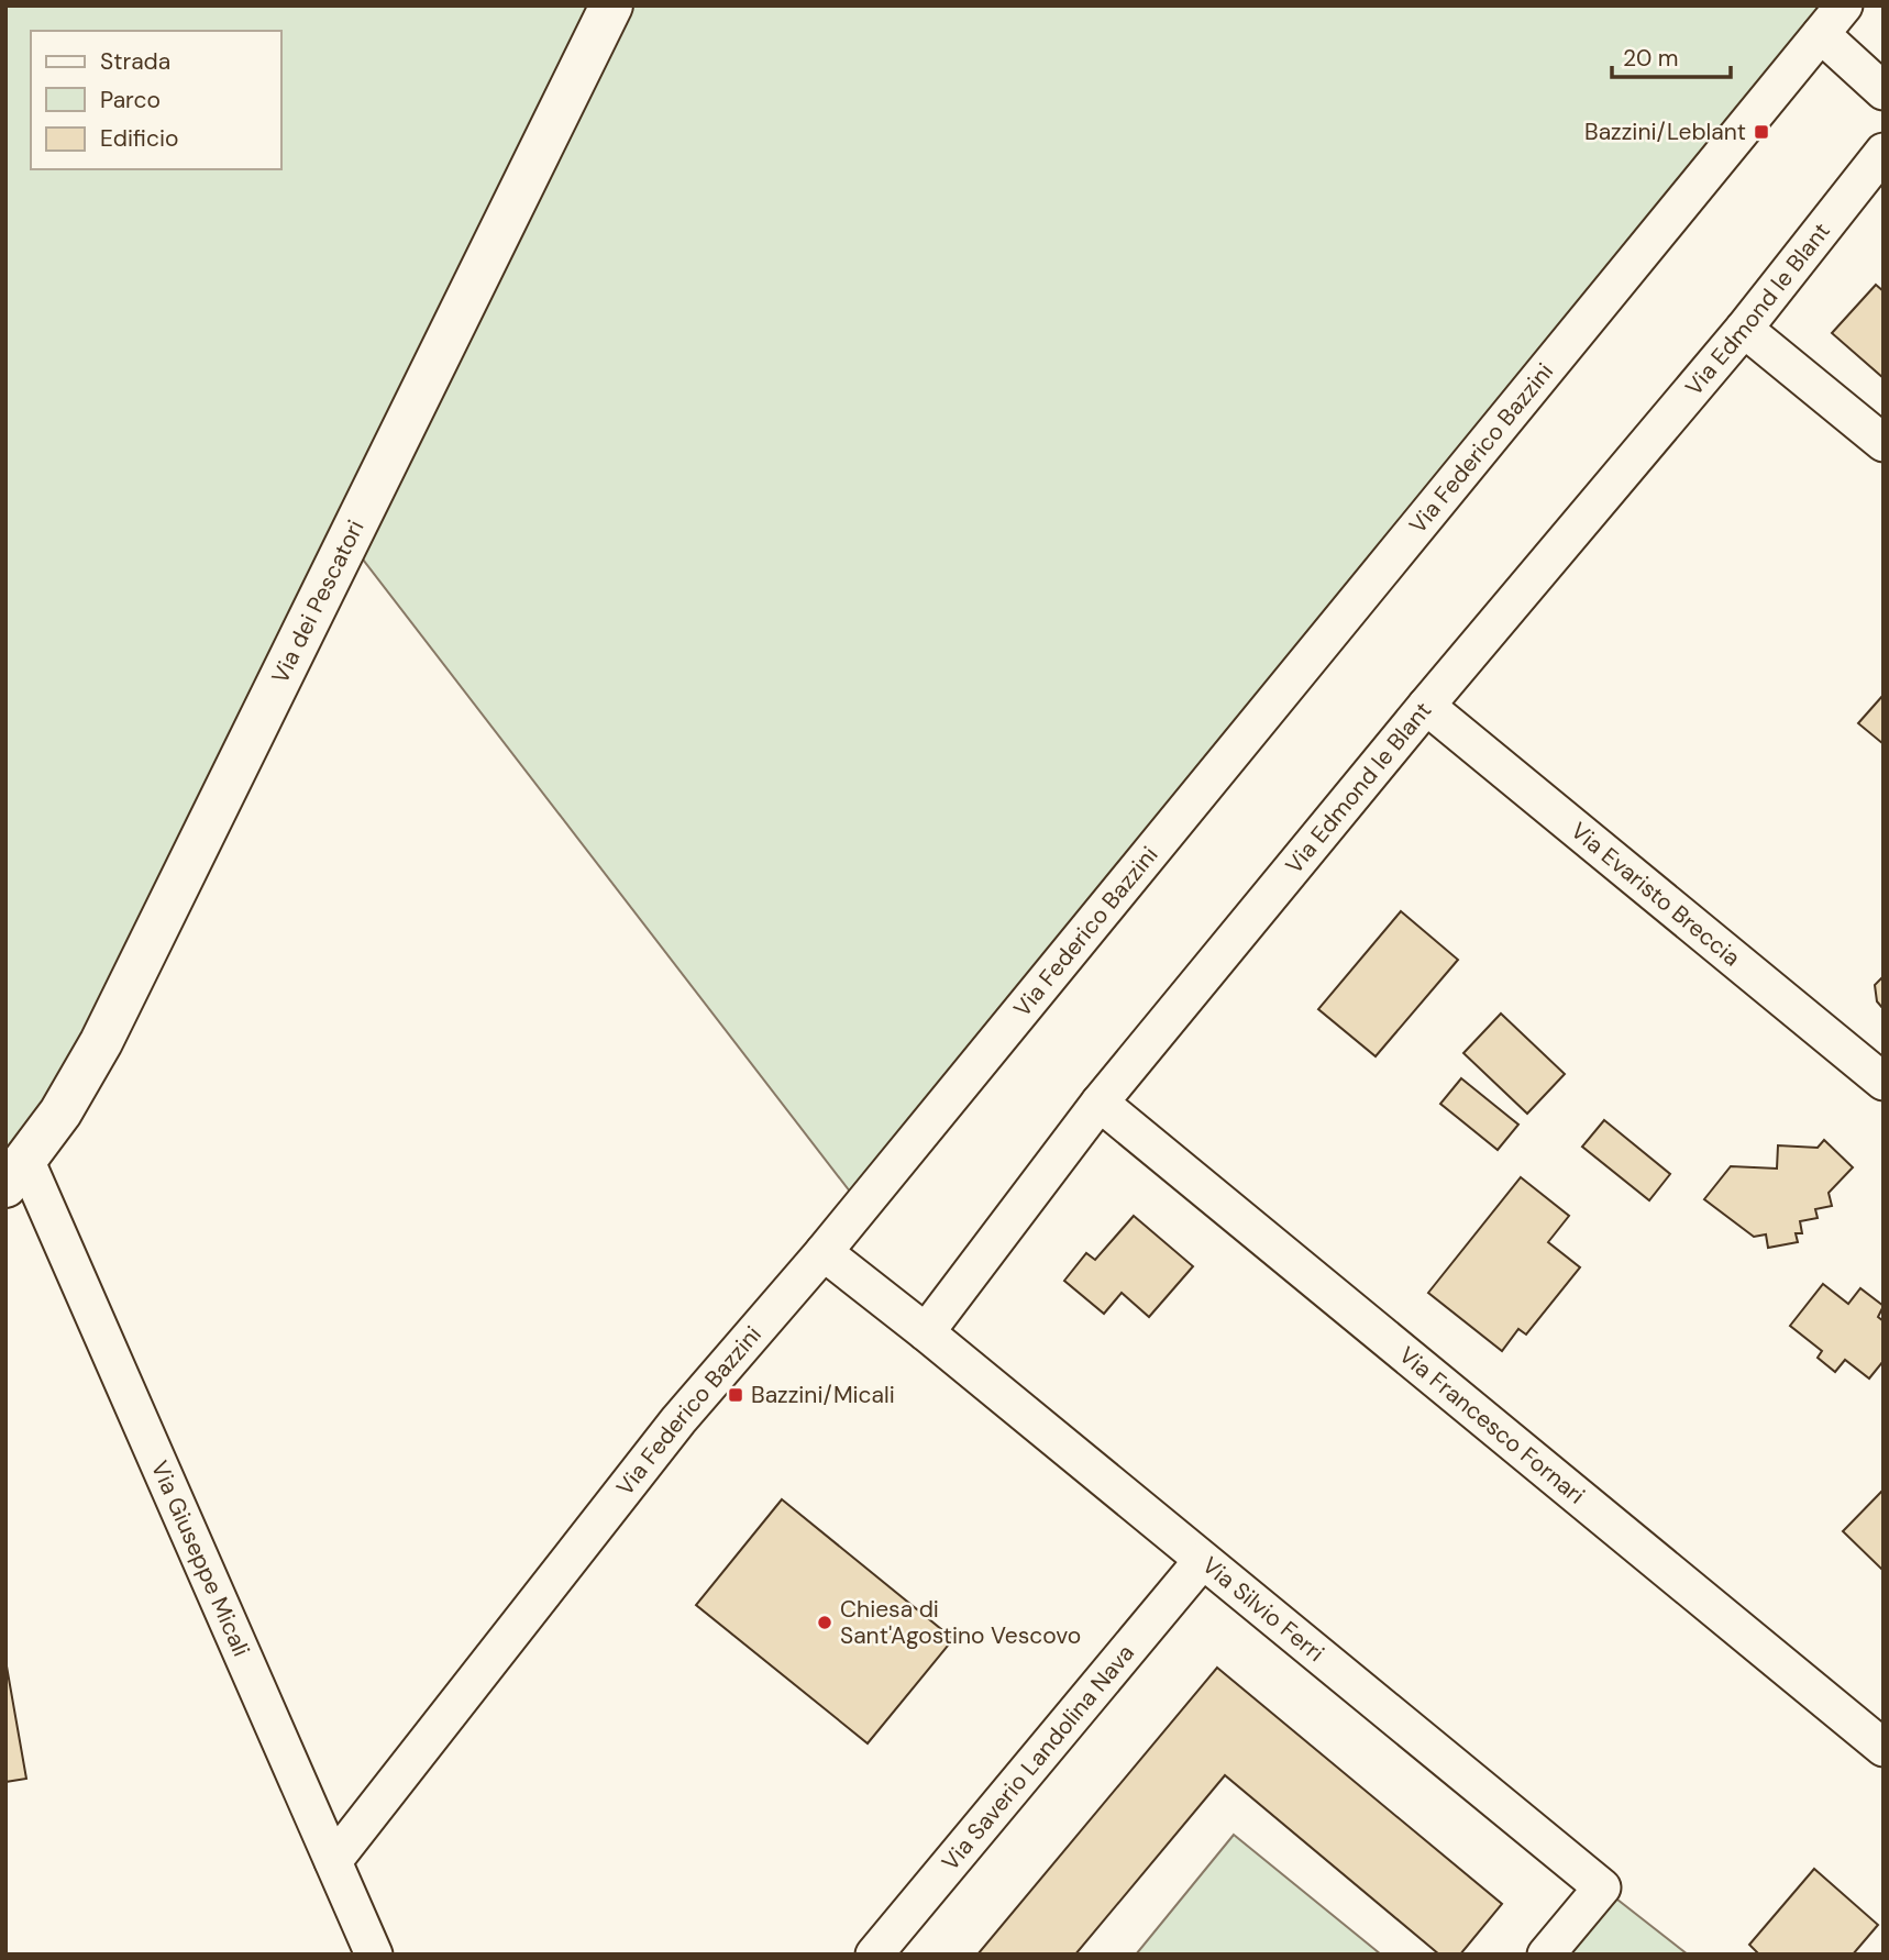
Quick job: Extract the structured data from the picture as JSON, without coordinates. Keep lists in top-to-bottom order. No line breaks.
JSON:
{"streets":{"street":["Via Edmond le Blant","Via Federico Bazzini","Via dei Pescatori","Via Evaristo Breccia","Via Francesco Fornari","Via Giuseppe Micali","Via Silvio Ferri","Via Saverio Landolina Nava"]},"crossings":[["Via Edmond le Blant","Via Evaristo Breccia"],["Via Edmond le Blant","Via Francesco Fornari"],["Via Edmond le Blant","Via Silvio Ferri"],["Via Federico Bazzini","Via Giuseppe Micali"],["Via dei Pescatori","Via Giuseppe Micali"],["Via Silvio Ferri","Via Saverio Landolina Nava"]],"places":{"transit":["Bazzini/Leblant","Bazzini/Micali"],"other":["Chiesa di Sant'Agostino Vescovo"]},"legend":["Strada","Parco","Edificio"],"scale_bar":"20 m"}
